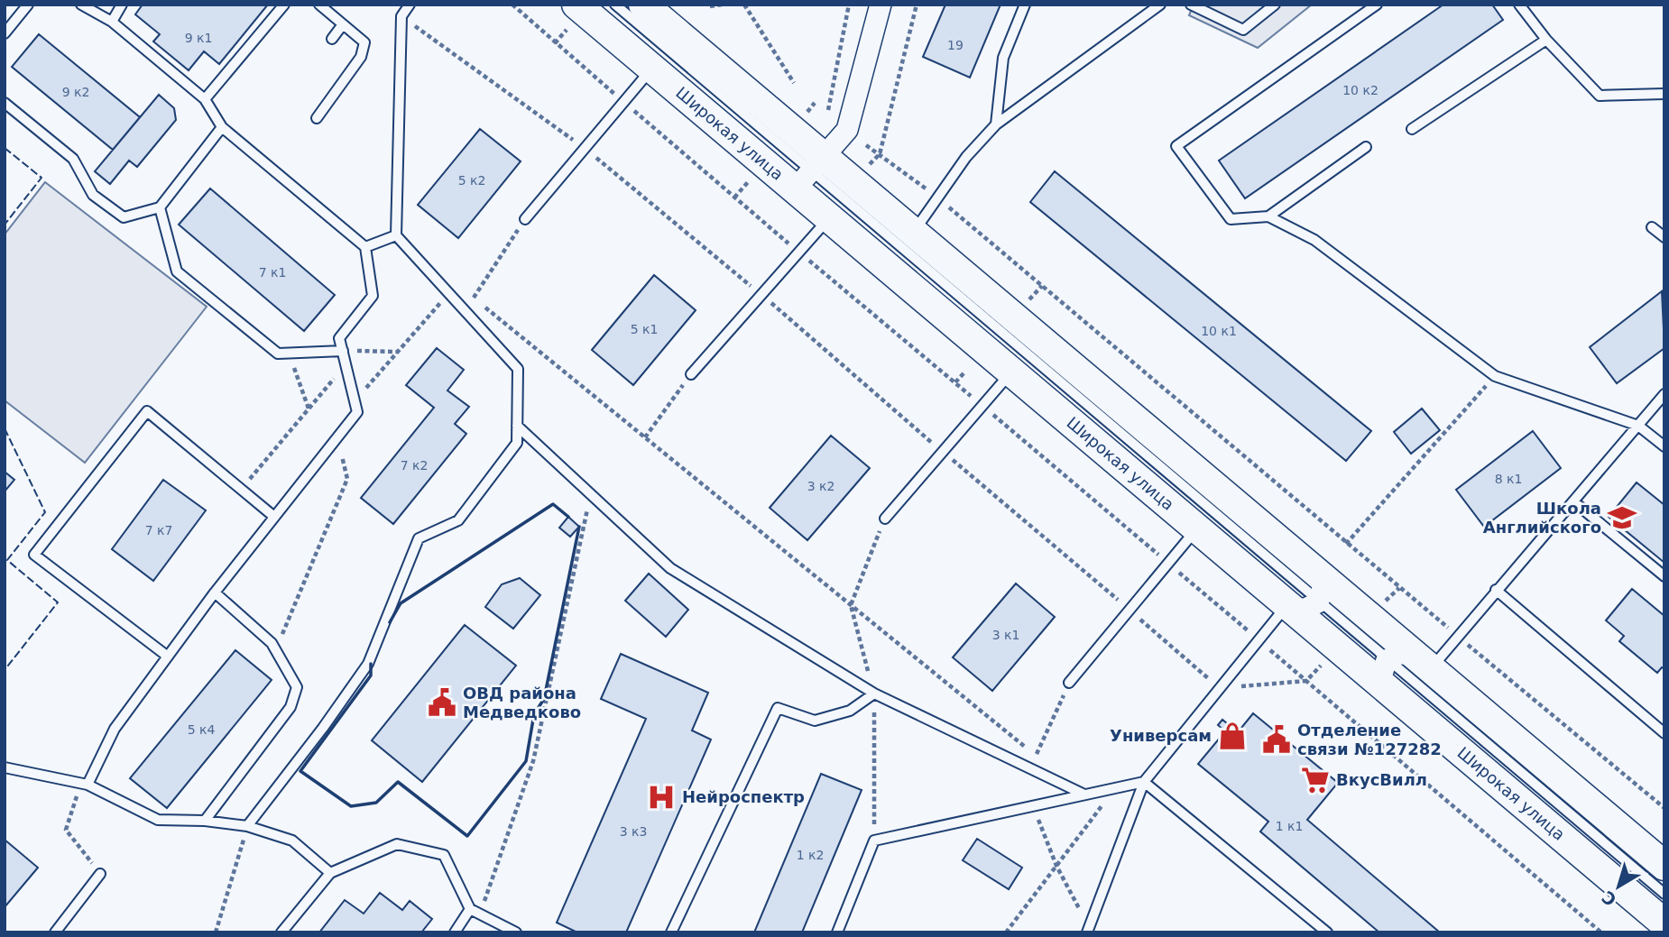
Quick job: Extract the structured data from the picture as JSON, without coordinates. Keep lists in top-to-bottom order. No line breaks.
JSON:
{"streets":{"main road":["Широкая улица"]},"places":{"school or university":["Школа Английского"],"public building":["ОВД района Медведково","Отделение связи №127282"],"shop":["Универсам"],"supermarket":["ВкусВилл"],"hospital":["Нейроcпектр"]},"house_numbers":["9 к1","19","10 к2","9 к2","5 к2","7 к1","5 к1","10 к1","7 к2","8 к1","3 к2","7 к7","3 к1","5 к4","1 к1","3 к3","1 к2"],"north":"bottom left"}
